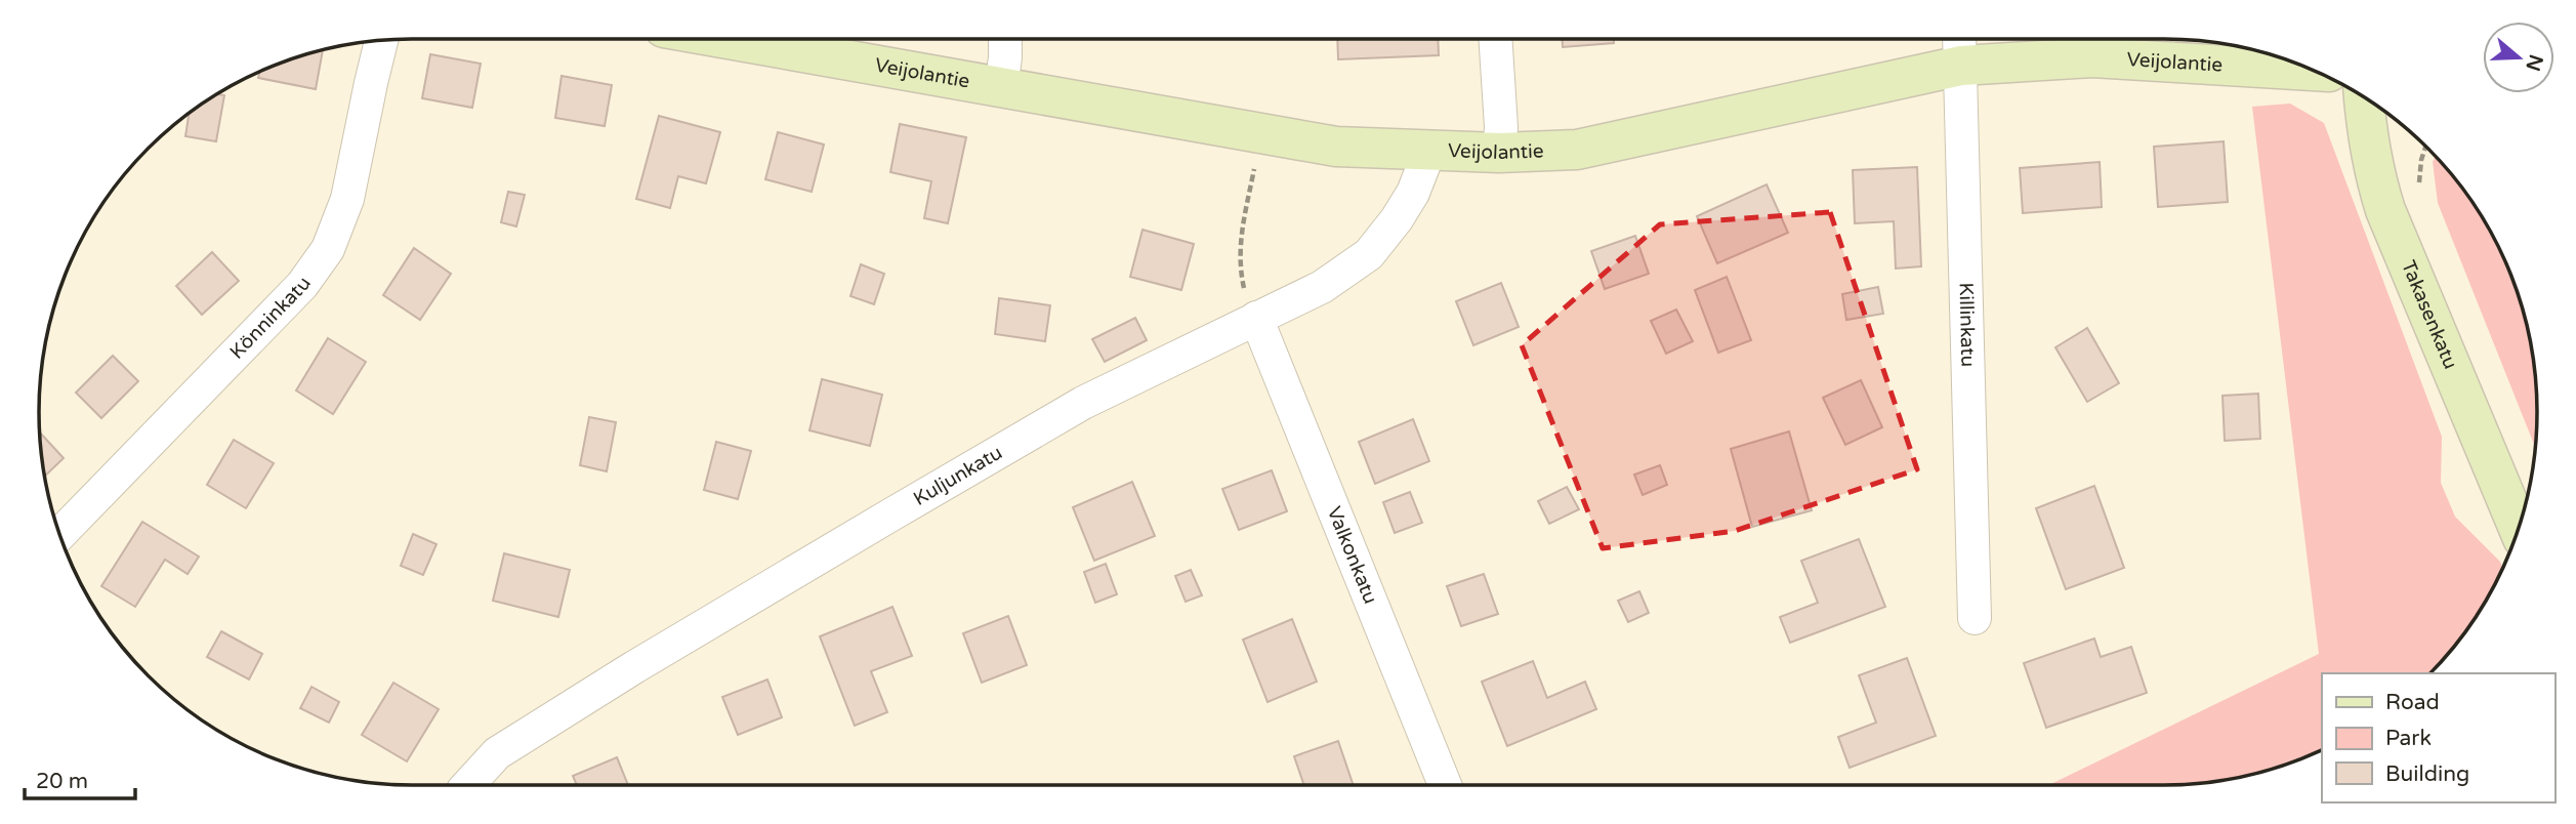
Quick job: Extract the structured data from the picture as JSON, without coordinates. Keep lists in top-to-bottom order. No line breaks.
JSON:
{"streets":{"street":["Veijolantie","Könninkatu","Takasenkatu","Killinkatu","Kuljunkatu","Valkonkatu"]},"crossings":[["Veijolantie","Killinkatu"],["Veijolantie","Kuljunkatu"],["Kuljunkatu","Valkonkatu"]],"legend":["Road","Park","Building"],"scale_bar":"20 m","north":"right"}
